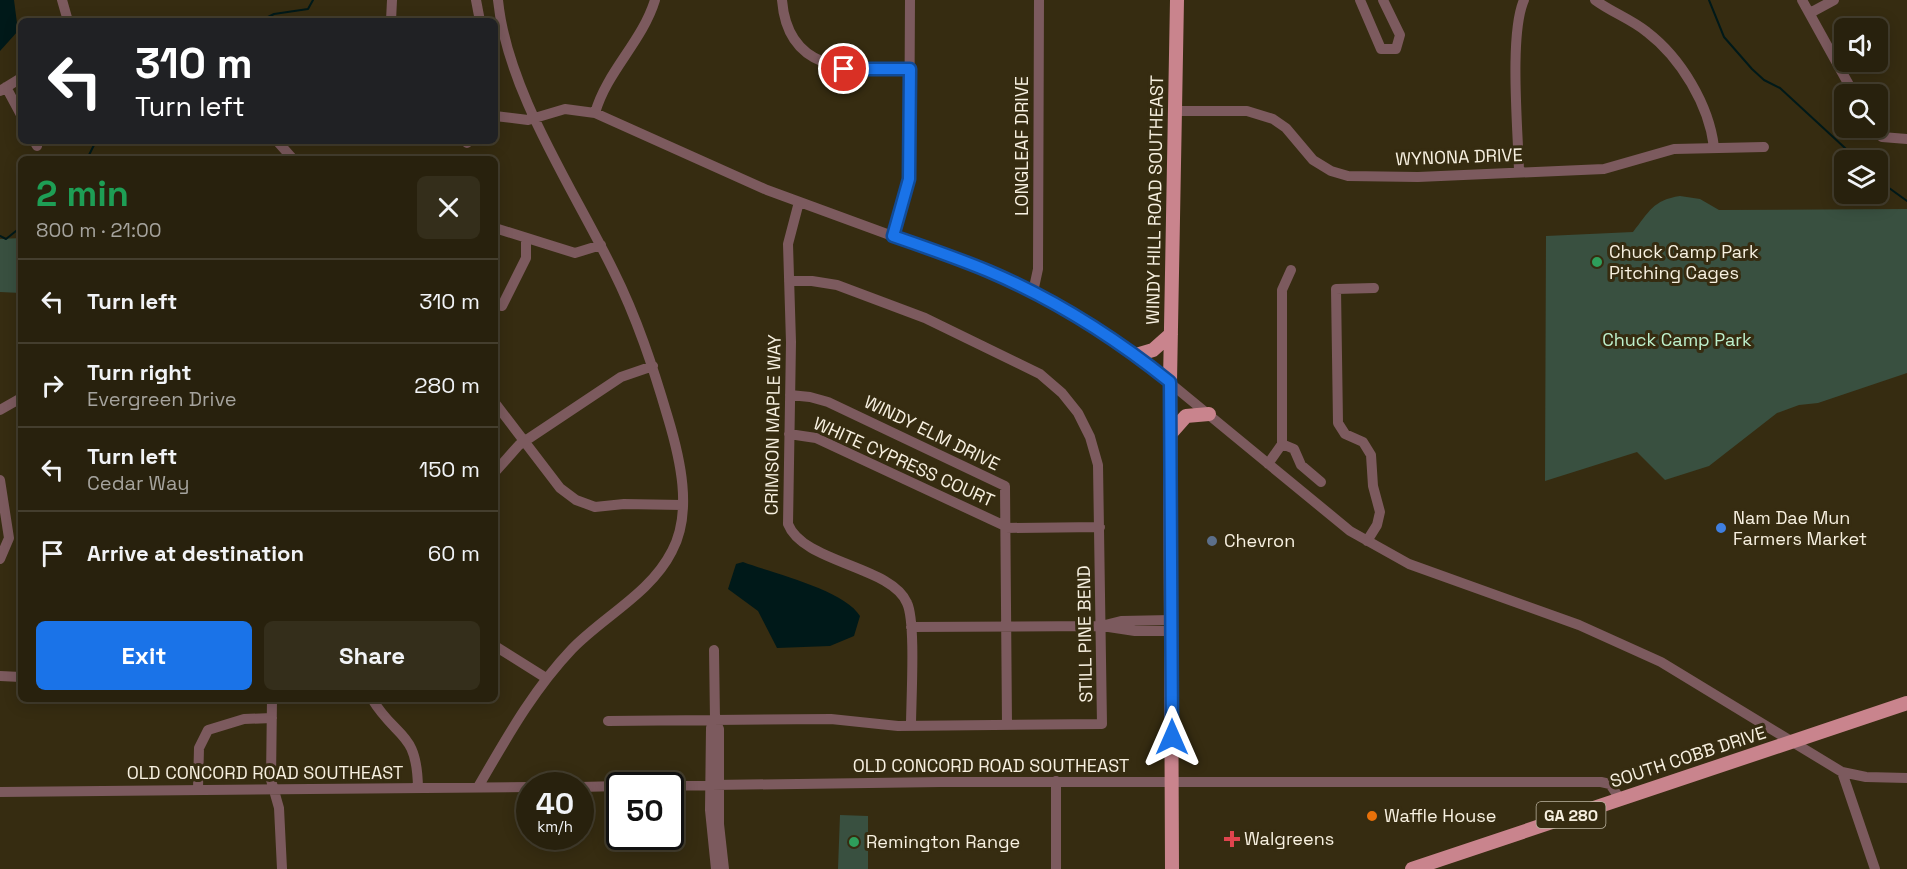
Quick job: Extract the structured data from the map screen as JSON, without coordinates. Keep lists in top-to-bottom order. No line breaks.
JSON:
{"streets":{"main road":["WINDY HILL ROAD SOUTHEAST","SOUTH COBB DRIVE","GA 280"],"street":["LONGLEAF DRIVE","WYNONA DRIVE","CRIMSON MAPLE WAY","WINDY ELM DRIVE","WHITE CYPRESS COURT","STILL PINE BEND","OLD CONCORD ROAD SOUTHEAST"]},"crossings":[["WYNONA DRIVE","WINDY HILL ROAD SOUTHEAST"],["WINDY HILL ROAD SOUTHEAST","OLD CONCORD ROAD SOUTHEAST"],["CRIMSON MAPLE WAY","WINDY ELM DRIVE"],["CRIMSON MAPLE WAY","WHITE CYPRESS COURT"],["CRIMSON MAPLE WAY","STILL PINE BEND"],["WINDY ELM DRIVE","WHITE CYPRESS COURT"],["WINDY ELM DRIVE","STILL PINE BEND"],["SOUTH COBB DRIVE","OLD CONCORD ROAD SOUTHEAST"]],"parks":["Chuck Camp Park"],"places":{"other":["Chuck Camp Park Pitching Cages","Nam Dae Mun Farmers Market","Chevron","Waffle House","Remington Range"],"health":["Walgreens"]},"page":{"turn":["310 m","Turn left"],"heading":["2 min","800 m · 21:00"],"list":[{"name":"Turn left","value":"310 m"},{"name":"Turn right","note":"Evergreen Drive","value":"280 m"},{"name":"Turn left","note":"Cedar Way","value":"150 m"},{"name":"Arrive at destination","value":"60 m"}],"buttons":["Exit","Share"],"speed":"40 km/h","limit":"50"}}
